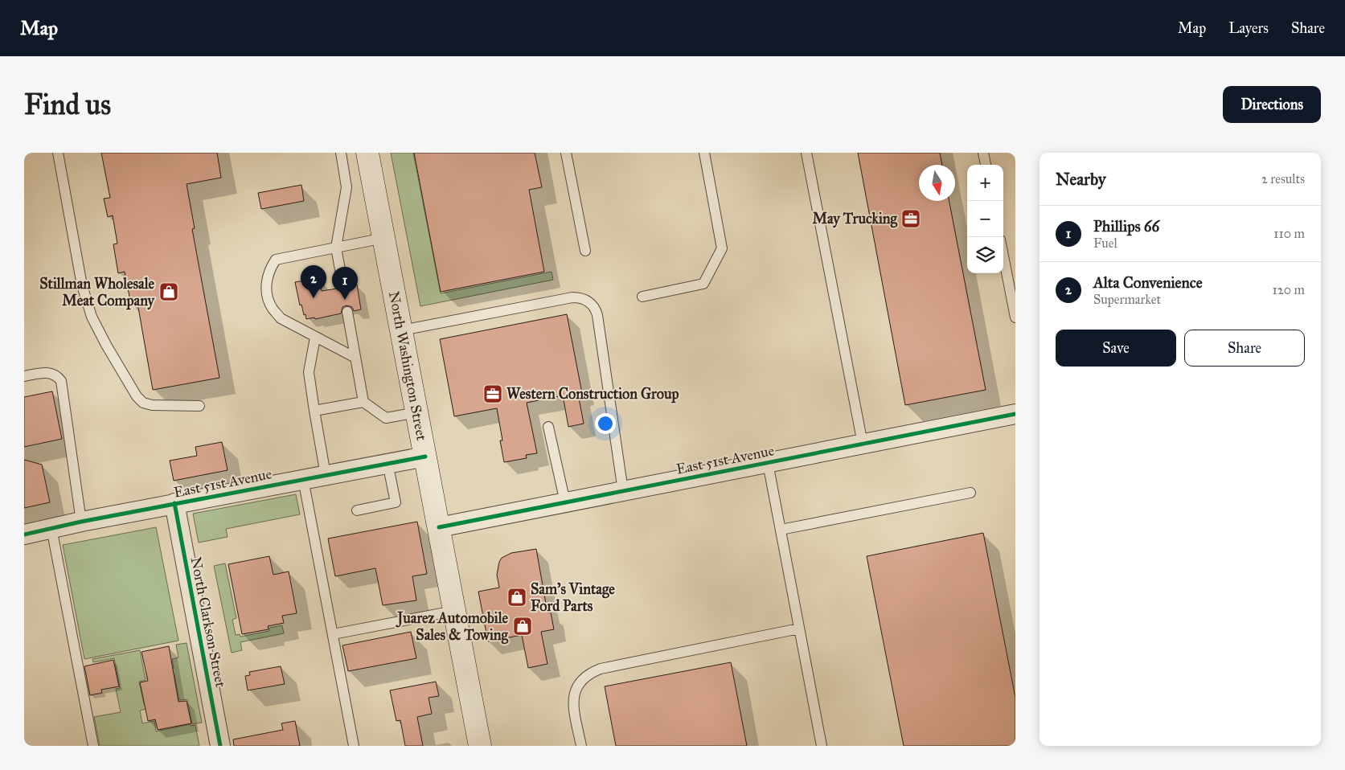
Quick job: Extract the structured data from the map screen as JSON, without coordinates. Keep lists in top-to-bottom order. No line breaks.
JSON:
{"streets":{"main road":["North Washington Street"],"street":["East 51st Avenue","North Clarkson Street"]},"crossings":[["North Washington Street","East 51st Avenue"],["East 51st Avenue","North Clarkson Street"]],"places":{"office":["May Trucking","Western Construction Group"],"shop":["Stillman Wholesale Meat Company","Sam's Vintage Ford Parts","Juarez Automobile Sales & Towing"]},"north":"bottom","page":{"header":"Map","nav":["Map","Layers","Share"],"buttons":["Directions",["Save","Share"]],"title":"Find us","heading":["Nearby","2 results"],"map_buttons":["+","−"],"list":[{"mark":"1","name":"Phillips 66","note":"Fuel","value":"110 m"},{"mark":"2","name":"Alta Convenience","note":"Supermarket","value":"120 m"}],"pins":["2","1"]}}
